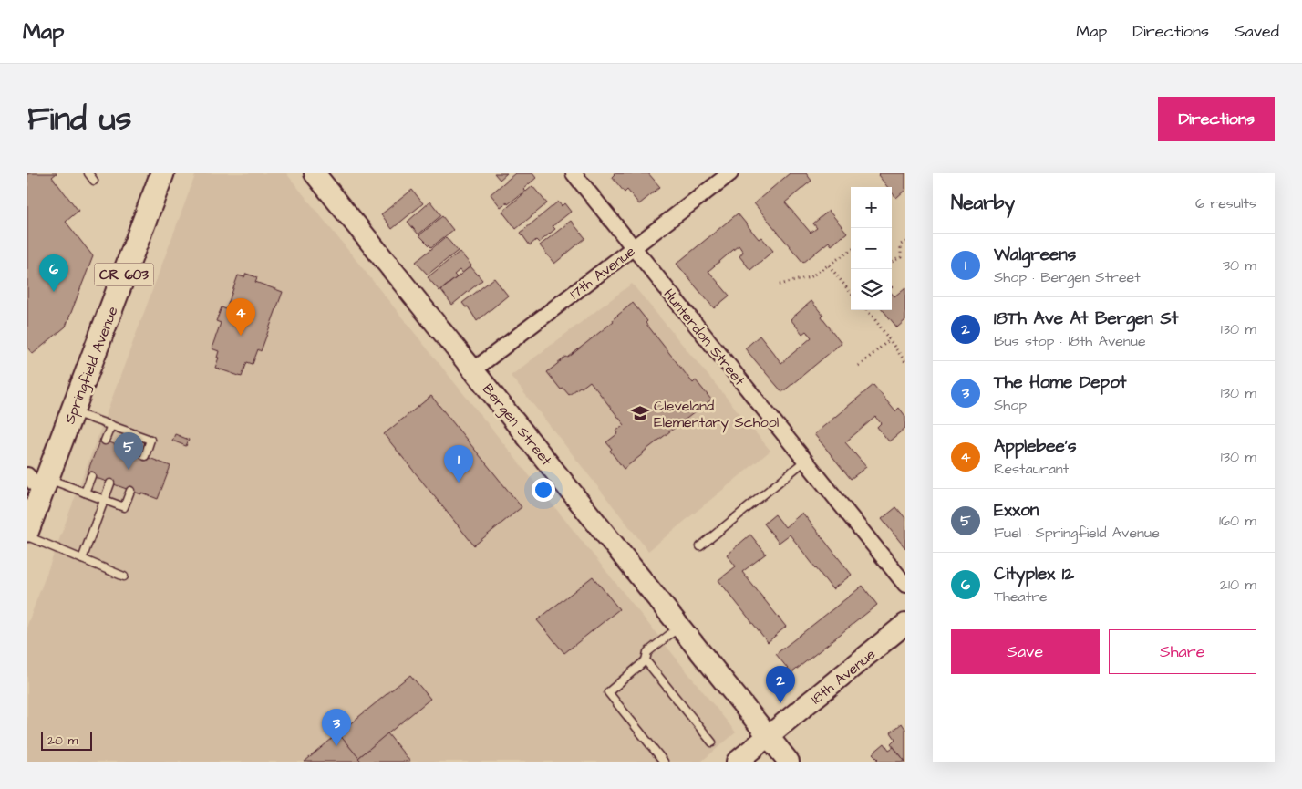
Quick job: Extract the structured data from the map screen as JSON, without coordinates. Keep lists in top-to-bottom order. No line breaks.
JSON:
{"streets":{"main road":["CR 603","Springfield Avenue","Bergen Street","18th Avenue"],"street":["17th Avenue","Hunterdon Street"]},"crossings":[["17th Avenue","Hunterdon Street"],["17th Avenue","Bergen Street"],["Bergen Street","18th Avenue"]],"places":{"school or university":["Cleveland Elementary School"]},"scale_bar":"20 m","page":{"header":"Map","nav":["Map","Directions","Saved"],"title":"Find us","buttons":["Directions",["Save","Share"]],"heading":["Nearby","6 results"],"map_buttons":["+","−"],"list":[{"mark":"1","name":"Walgreens","note":"Shop · Bergen Street","value":"30 m"},{"mark":"2","name":"18Th Ave At Bergen St","note":"Bus stop · 18th Avenue","value":"130 m"},{"mark":"3","name":"The Home Depot","note":"Shop","value":"130 m"},{"mark":"4","name":"Applebee's","note":"Restaurant","value":"130 m"},{"mark":"5","name":"Exxon","note":"Fuel · Springfield Avenue","value":"160 m"},{"mark":"6","name":"Cityplex 12","note":"Theatre","value":"210 m"}],"pins":["6","4","5","1","2","3"],"scale":"20 m"}}
